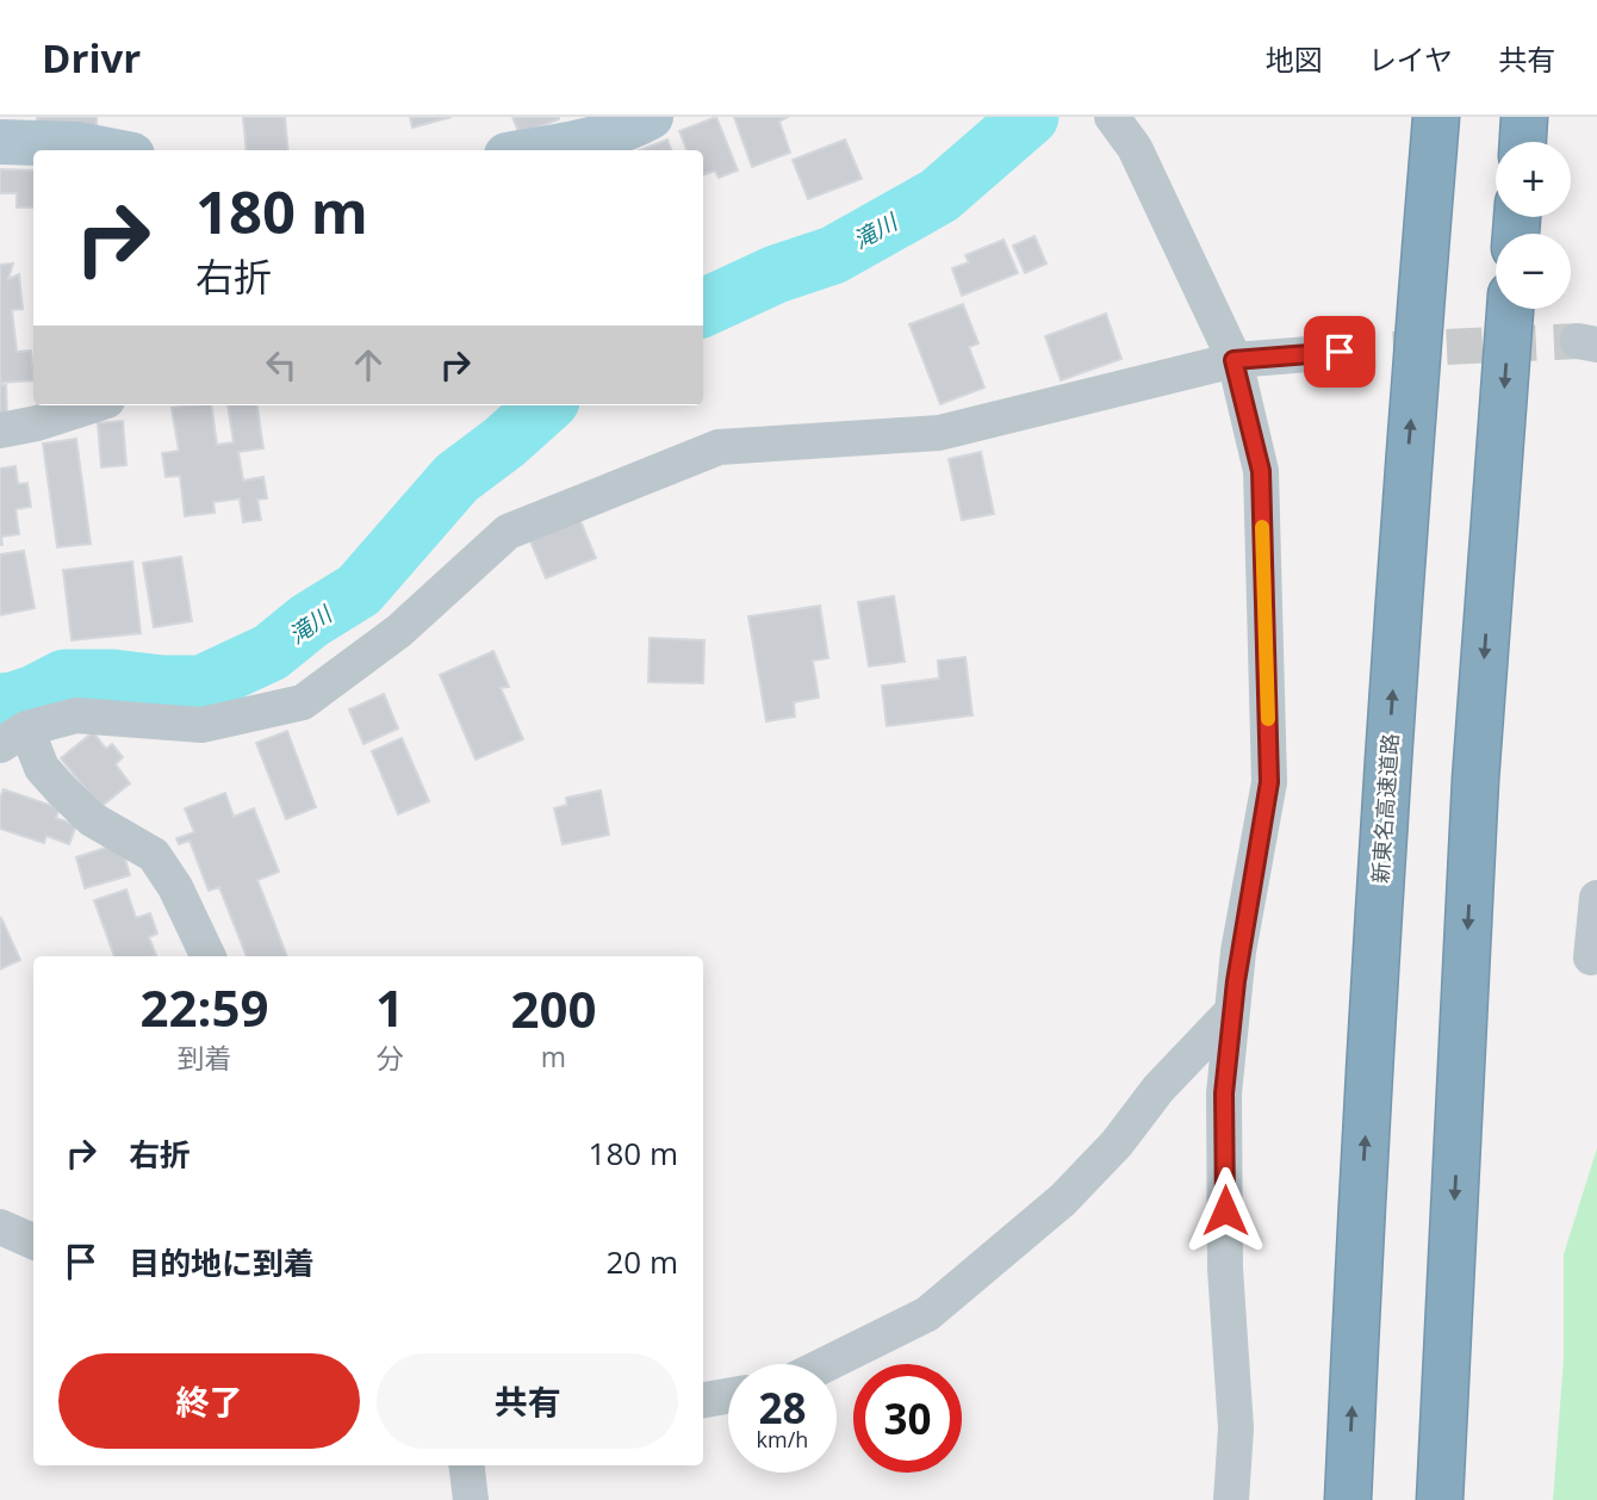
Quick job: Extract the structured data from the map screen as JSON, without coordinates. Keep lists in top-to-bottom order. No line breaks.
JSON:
{"streets":{"highway":["新東名高速道路"]},"water":["滝川"],"page":{"header":"Drivr","nav":["地図","レイヤ","共有"],"map_buttons":["+","−"],"turn":["180 m","右折"],"eta":["22:59","到着","1","分","200","m"],"list":[{"name":"右折","value":"180 m"},{"name":"目的地に到着","value":"20 m"}],"buttons":["終了","共有"],"speed":"28 km/h","limit":"30"}}
